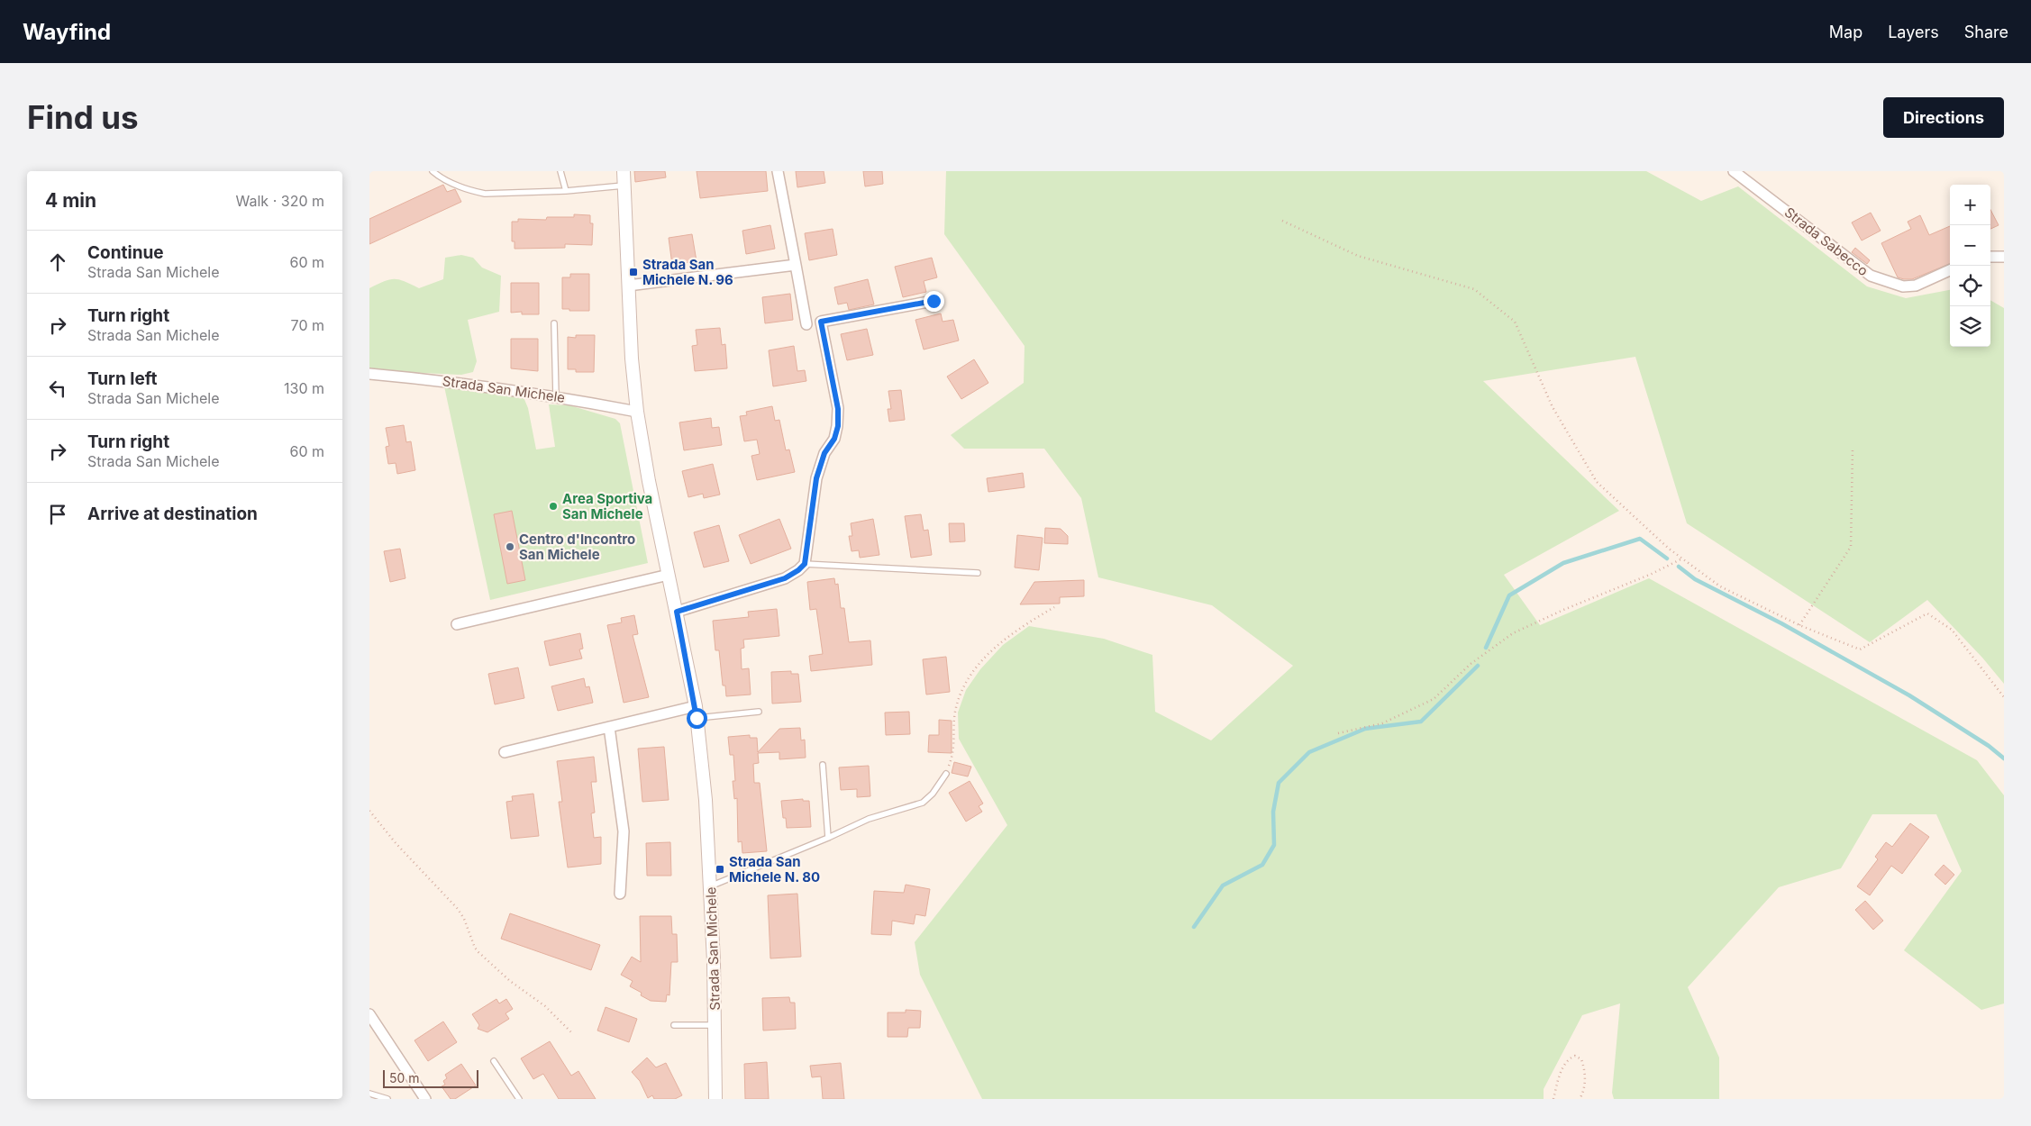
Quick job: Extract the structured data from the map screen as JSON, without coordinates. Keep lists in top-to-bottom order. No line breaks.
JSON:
{"streets":{"street":["Strada Sabecco","Strada San Michele"]},"places":{"transit":["Strada San Michele N. 96","Strada San Michele N. 80"],"other":["Area Sportiva San Michele","Centro d'Incontro San Michele"]},"scale_bar":"50 m","page":{"header":"Wayfind","nav":["Map","Layers","Share"],"buttons":"Directions","title":"Find us","heading":["4 min","Walk · 320 m"],"map_buttons":["+","−"],"list":[["Continue","Strada San Michele","60 m"],["Turn right","Strada San Michele","70 m"],["Turn left","Strada San Michele","130 m"],["Turn right","Strada San Michele","60 m"],"Arrive at destination"],"scale":"50 m"}}
